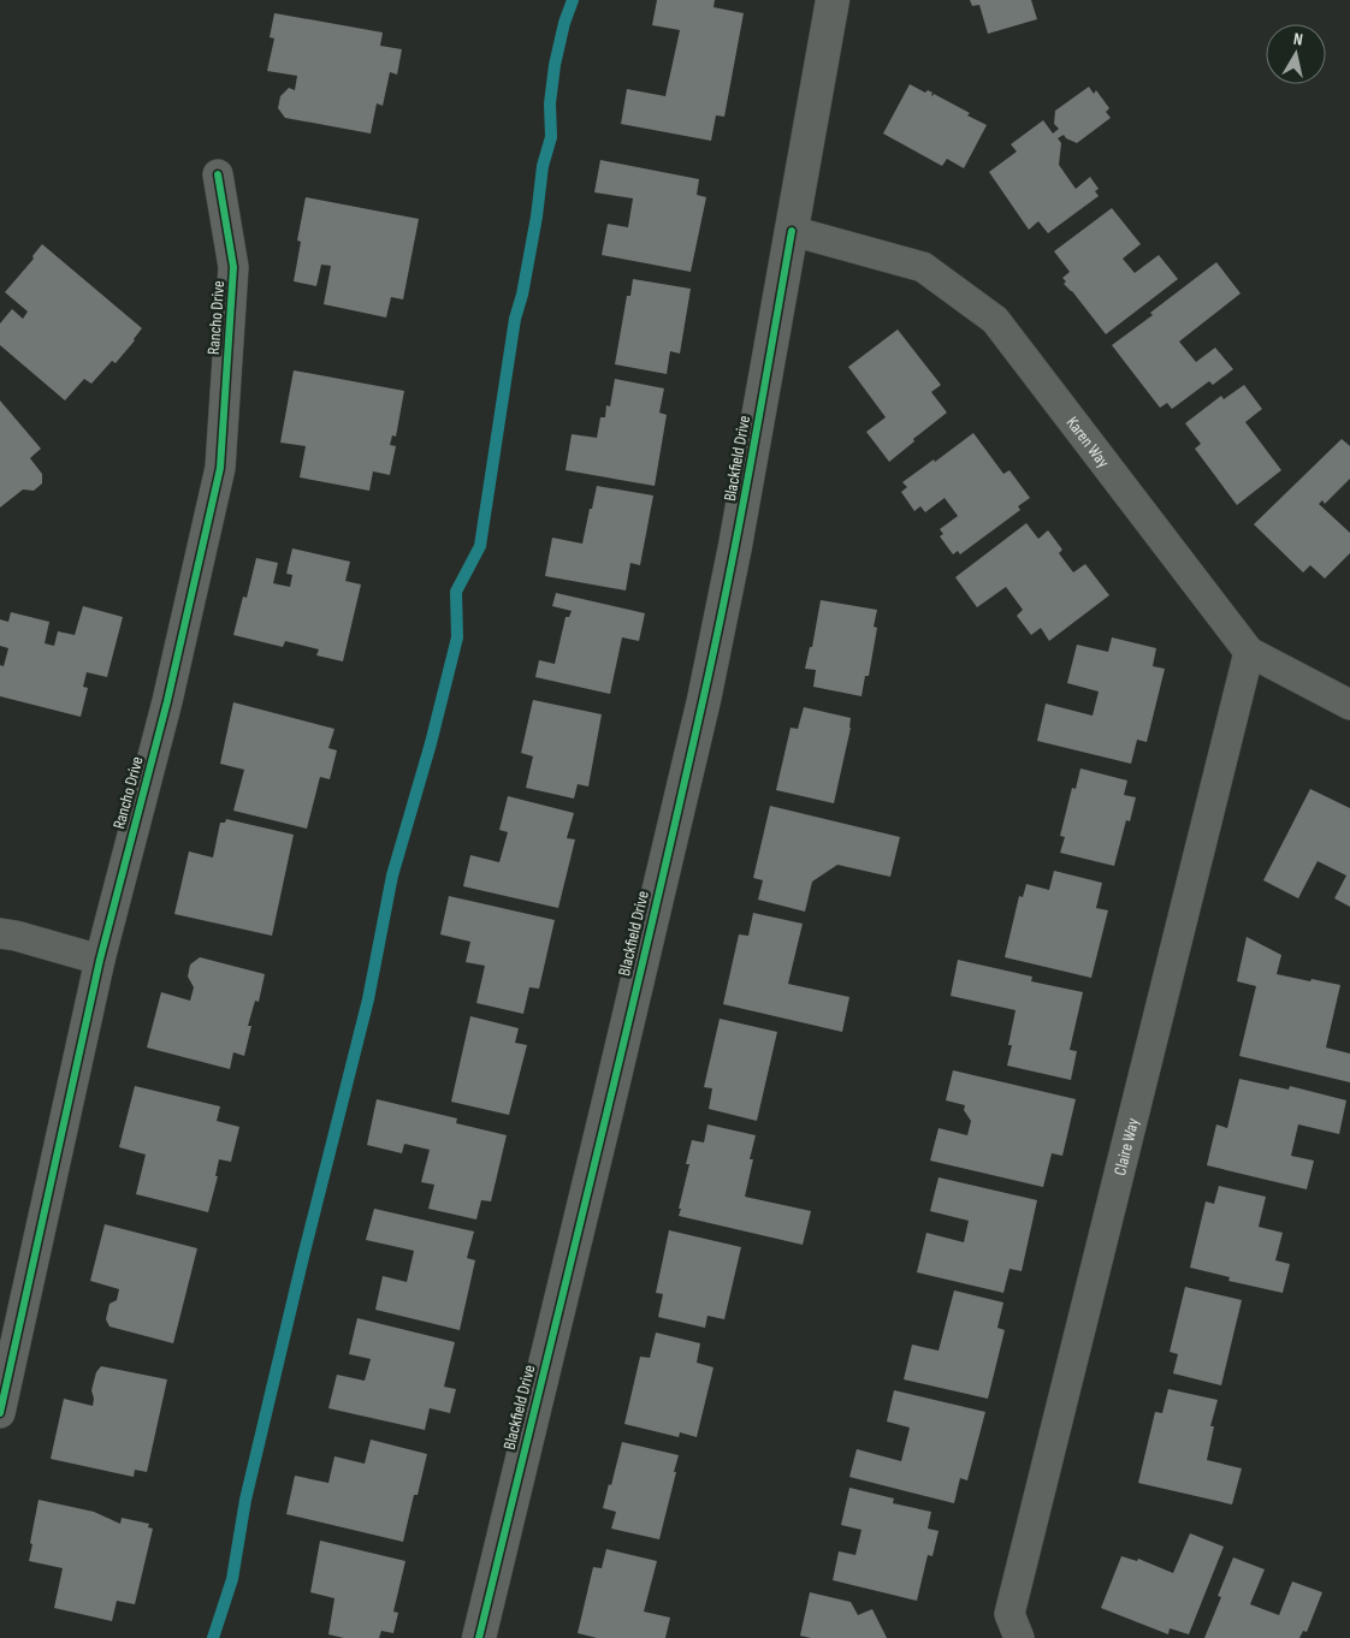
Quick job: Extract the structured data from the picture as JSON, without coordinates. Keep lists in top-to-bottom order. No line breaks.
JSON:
{"streets":{"street":["Rancho Drive","Karen Way","Blackfield Drive","Claire Way"]},"crossings":[["Karen Way","Blackfield Drive"],["Karen Way","Claire Way"]],"north":"top"}
